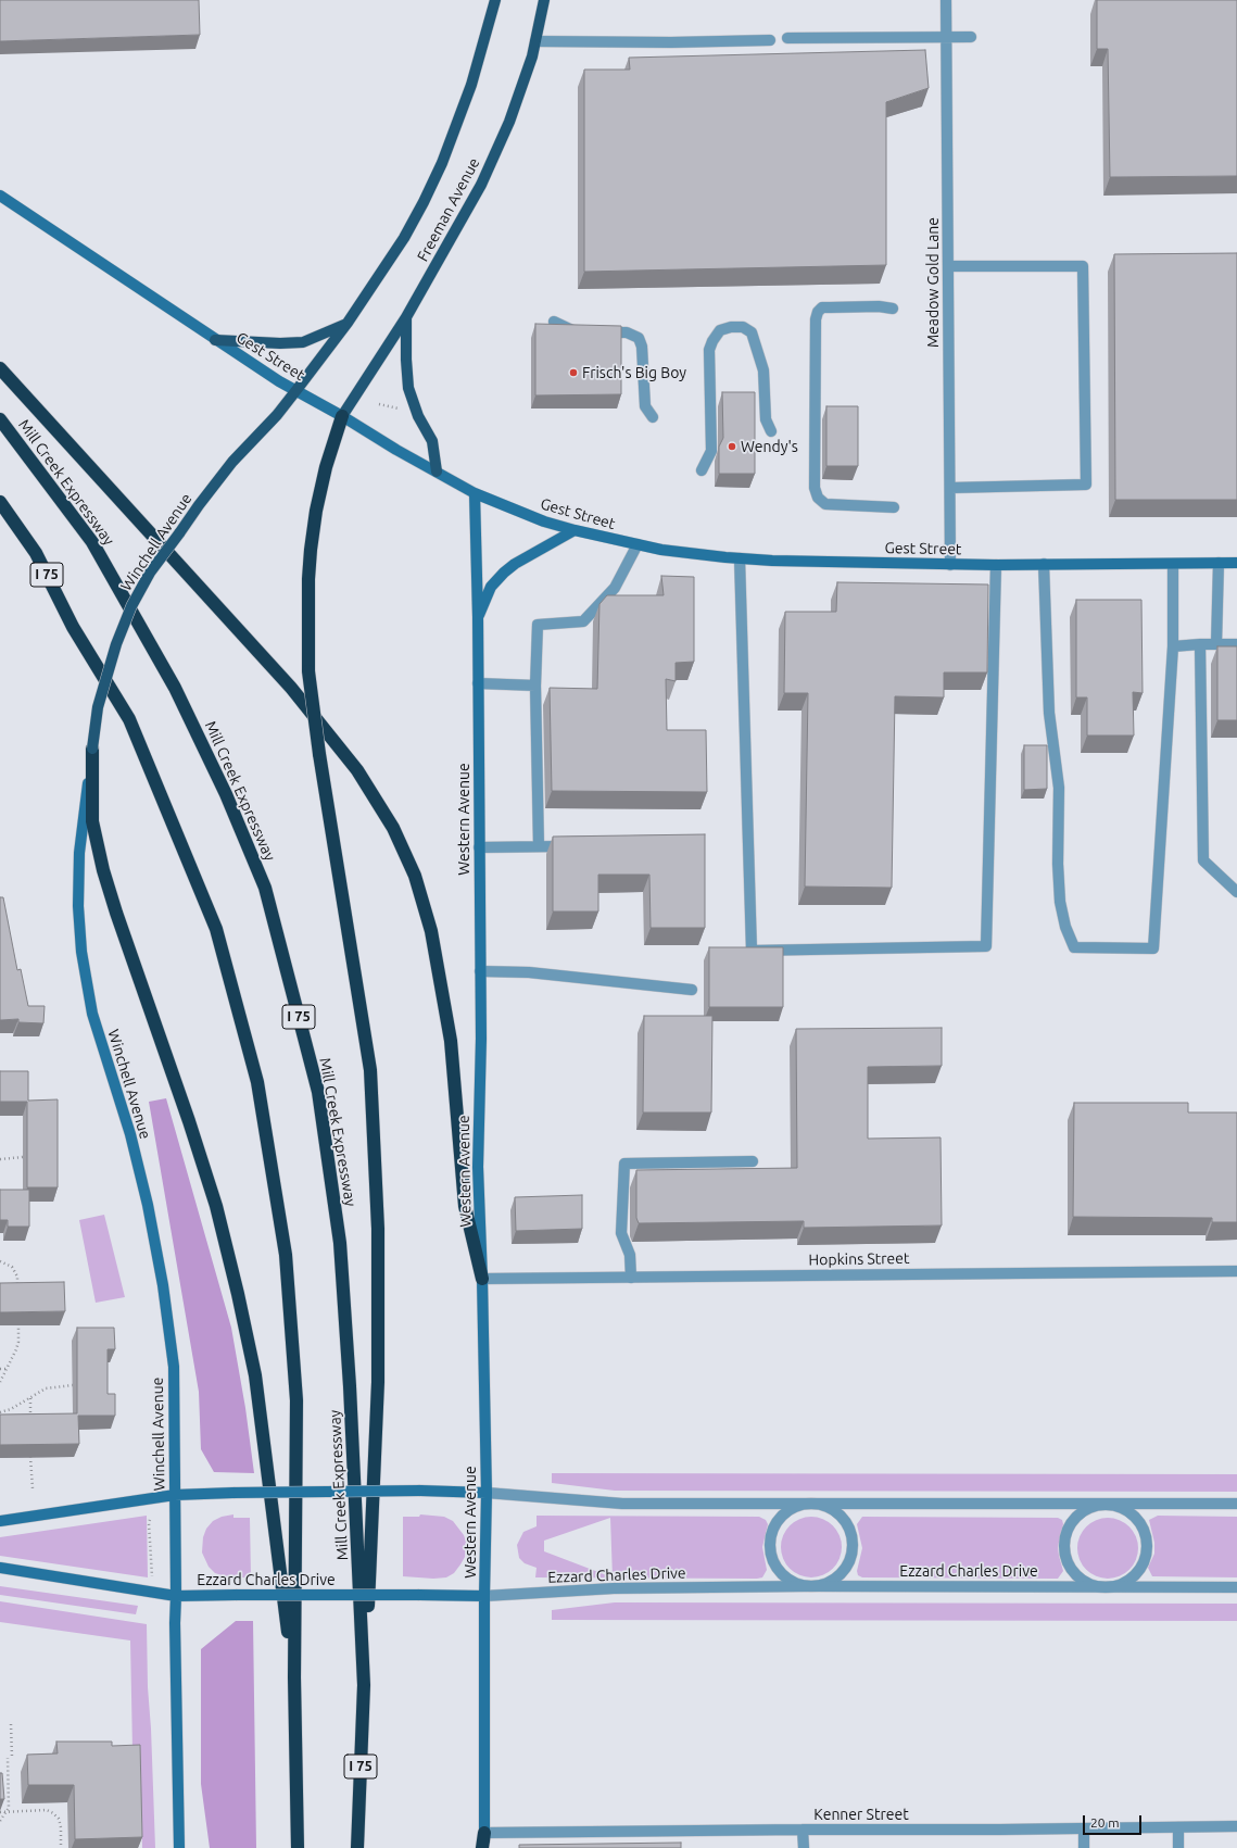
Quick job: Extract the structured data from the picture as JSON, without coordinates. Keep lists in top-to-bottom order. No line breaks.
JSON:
{"streets":{"highway":["Mill Creek Expressway","I 75"],"main road":["Freeman Avenue","Gest Street","Winchell Avenue","Western Avenue","Ezzard Charles Drive"],"street":["Meadow Gold Lane","Hopkins Street","Kenner Street"]},"crossings":[["Freeman Avenue","Gest Street"],["Freeman Avenue","Winchell Avenue"],["Meadow Gold Lane","Gest Street"],["Gest Street","Winchell Avenue"],["Gest Street","Western Avenue"],["Winchell Avenue","Ezzard Charles Drive"],["Western Avenue","Hopkins Street"],["Western Avenue","Ezzard Charles Drive"],["Western Avenue","Kenner Street"]],"places":["Frisch's Big Boy","Wendy's"],"scale_bar":"20 m"}
